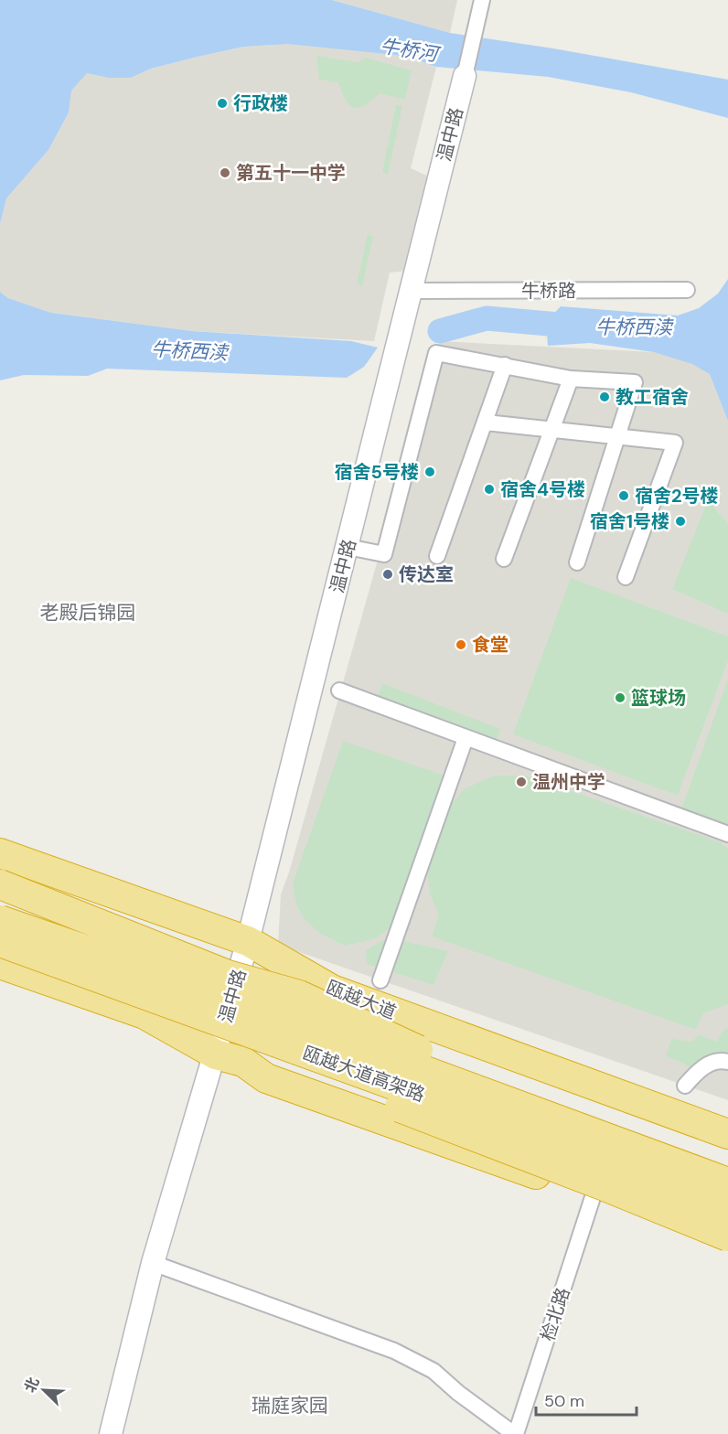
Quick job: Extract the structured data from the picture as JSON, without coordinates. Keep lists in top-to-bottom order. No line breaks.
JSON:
{"streets":{"highway":["瓯越大道","瓯越大道高架路"],"street":["温中路","牛桥路","检北路"]},"crossings":[["温中路","牛桥路"],["温中路","瓯越大道"]],"districts":["老殿后锦园","瑞庭家园"],"water":["牛桥河","牛桥西渎"],"places":["行政楼","第五十一中学","教工宿舍","宿舍5号楼","宿舍4号楼","宿舍2号楼","宿舍1号楼","传达室","食堂","篮球场","温州中学"],"scale_bar":"50 m","north":"top left"}
